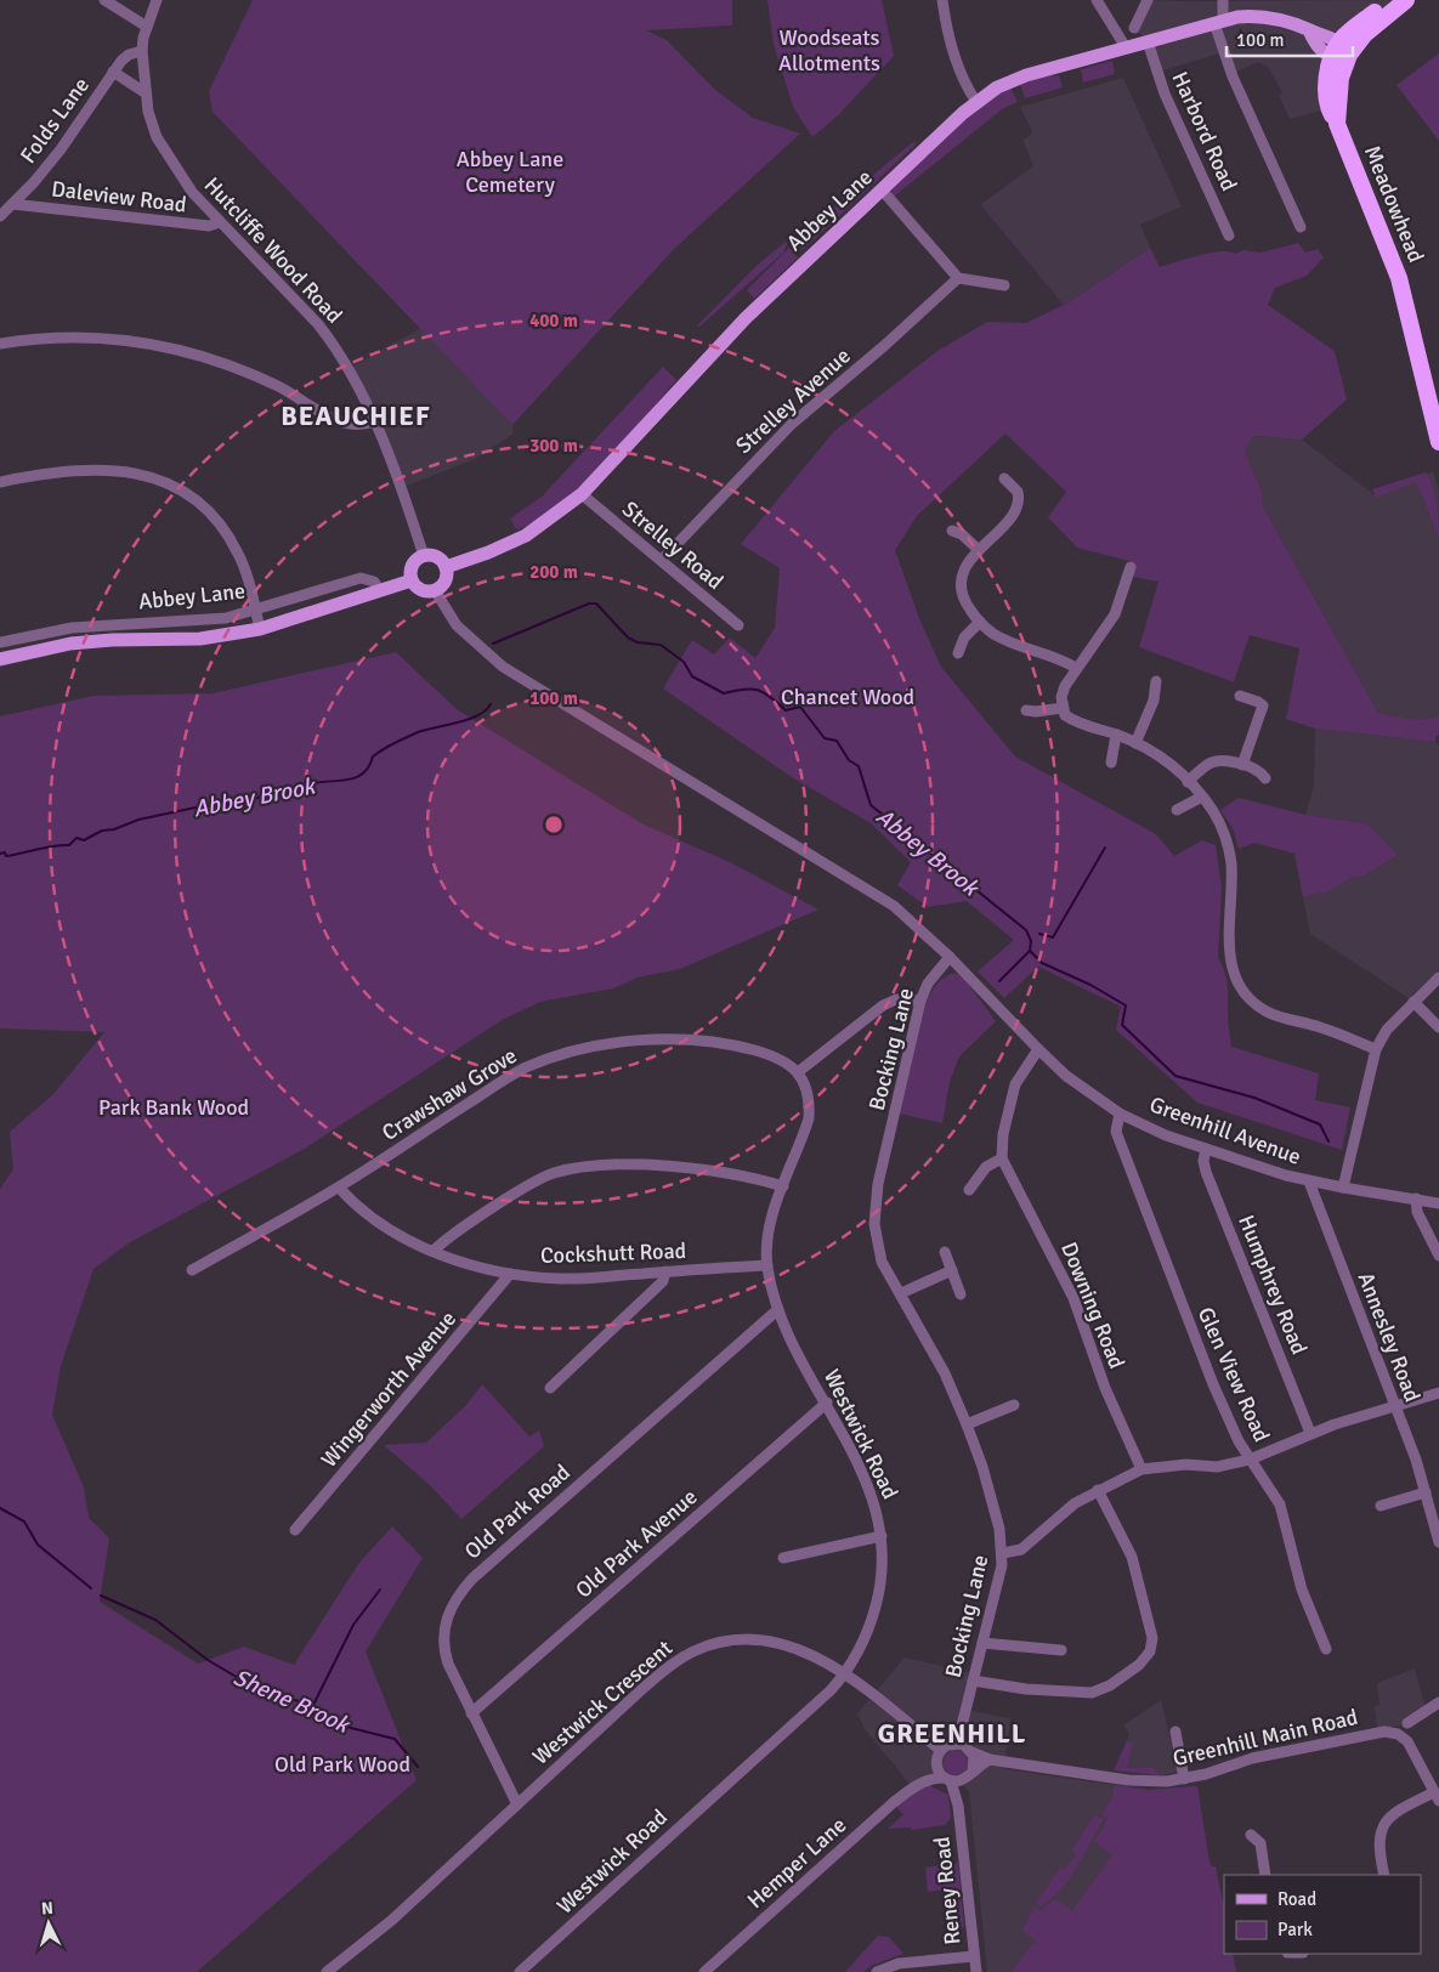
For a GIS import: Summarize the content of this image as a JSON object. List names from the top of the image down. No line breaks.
{"streets":{"highway":["Meadowhead"],"main road":["Abbey Lane"],"street":["Folds Lane","Harbord Road","Daleview Road","Hutcliffe Wood Road","Strelley Avenue","Strelley Road","Bocking Lane","Crawshaw Grove","Greenhill Avenue","Cockshutt Road","Humphrey Road","Downing Road","Annesley Road","Glen View Road","Wingerworth Avenue","Westwick Road","Old Park Road","Old Park Avenue","Westwick Crescent","Greenhill Main Road","Hemper Lane","Reney Road"]},"crossings":[["Folds Lane","Daleview Road"],["Folds Lane","Hutcliffe Wood Road"],["Harbord Road","Abbey Lane"],["Daleview Road","Hutcliffe Wood Road"],["Meadowhead","Abbey Lane"],["Abbey Lane","Hutcliffe Wood Road"],["Abbey Lane","Strelley Road"],["Strelley Avenue","Strelley Road"],["Bocking Lane","Greenhill Avenue"],["Bocking Lane","Westwick Crescent"],["Bocking Lane","Greenhill Main Road"],["Bocking Lane","Hemper Lane"],["Bocking Lane","Reney Road"],["Crawshaw Grove","Cockshutt Road"],["Crawshaw Grove","Westwick Road"],["Greenhill Avenue","Humphrey Road"],["Greenhill Avenue","Annesley Road"],["Greenhill Avenue","Glen View Road"],["Cockshutt Road","Wingerworth Avenue"],["Cockshutt Road","Westwick Road"],["Westwick Road","Old Park Road"],["Westwick Road","Old Park Avenue"],["Westwick Road","Westwick Crescent"],["Old Park Road","Old Park Avenue"],["Old Park Road","Westwick Crescent"],["Westwick Crescent","Greenhill Main Road"],["Westwick Crescent","Hemper Lane"],["Westwick Crescent","Reney Road"],["Greenhill Main Road","Hemper Lane"],["Greenhill Main Road","Reney Road"],["Hemper Lane","Reney Road"]],"districts":["BEAUCHIEF","GREENHILL"],"water":["Abbey Brook","Shene Brook"],"parks":["Woodseats Allotments","Abbey Lane Cemetery","Chancet Wood","Park Bank Wood","Old Park Wood"],"legend":["Road","Park"],"scale_bar":"100 m","north":"top","rings":["400 m","300 m","200 m","100 m"]}
